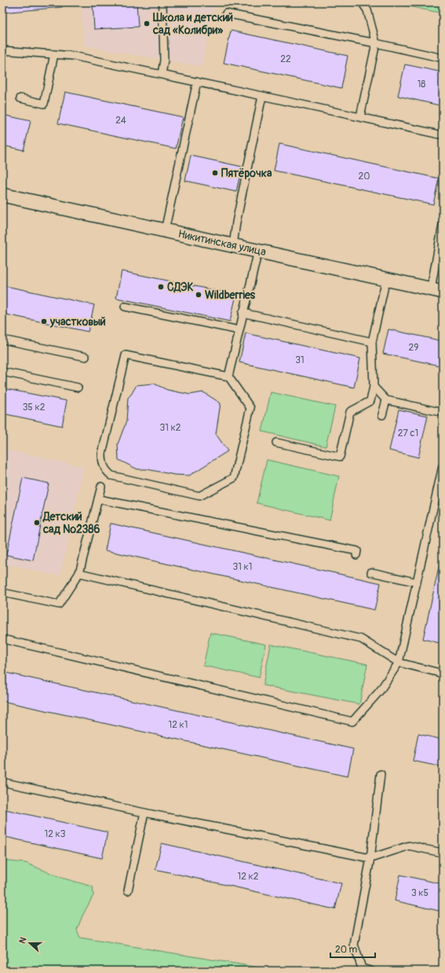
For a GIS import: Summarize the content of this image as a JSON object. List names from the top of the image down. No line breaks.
{"streets":{"street":["Никитинская улица"]},"places":["Школа и детский сад «Колибри»","Пятёрочка","СДЭК","Wildberries","участковый","Детский сад №2386"],"house_numbers":["22","18","24","20","29","31","35 к2","31 к2","27 c1","31 к1","12 к1","12 к3","12 к2","3 к5"],"scale_bar":"20 m","north":"left"}
